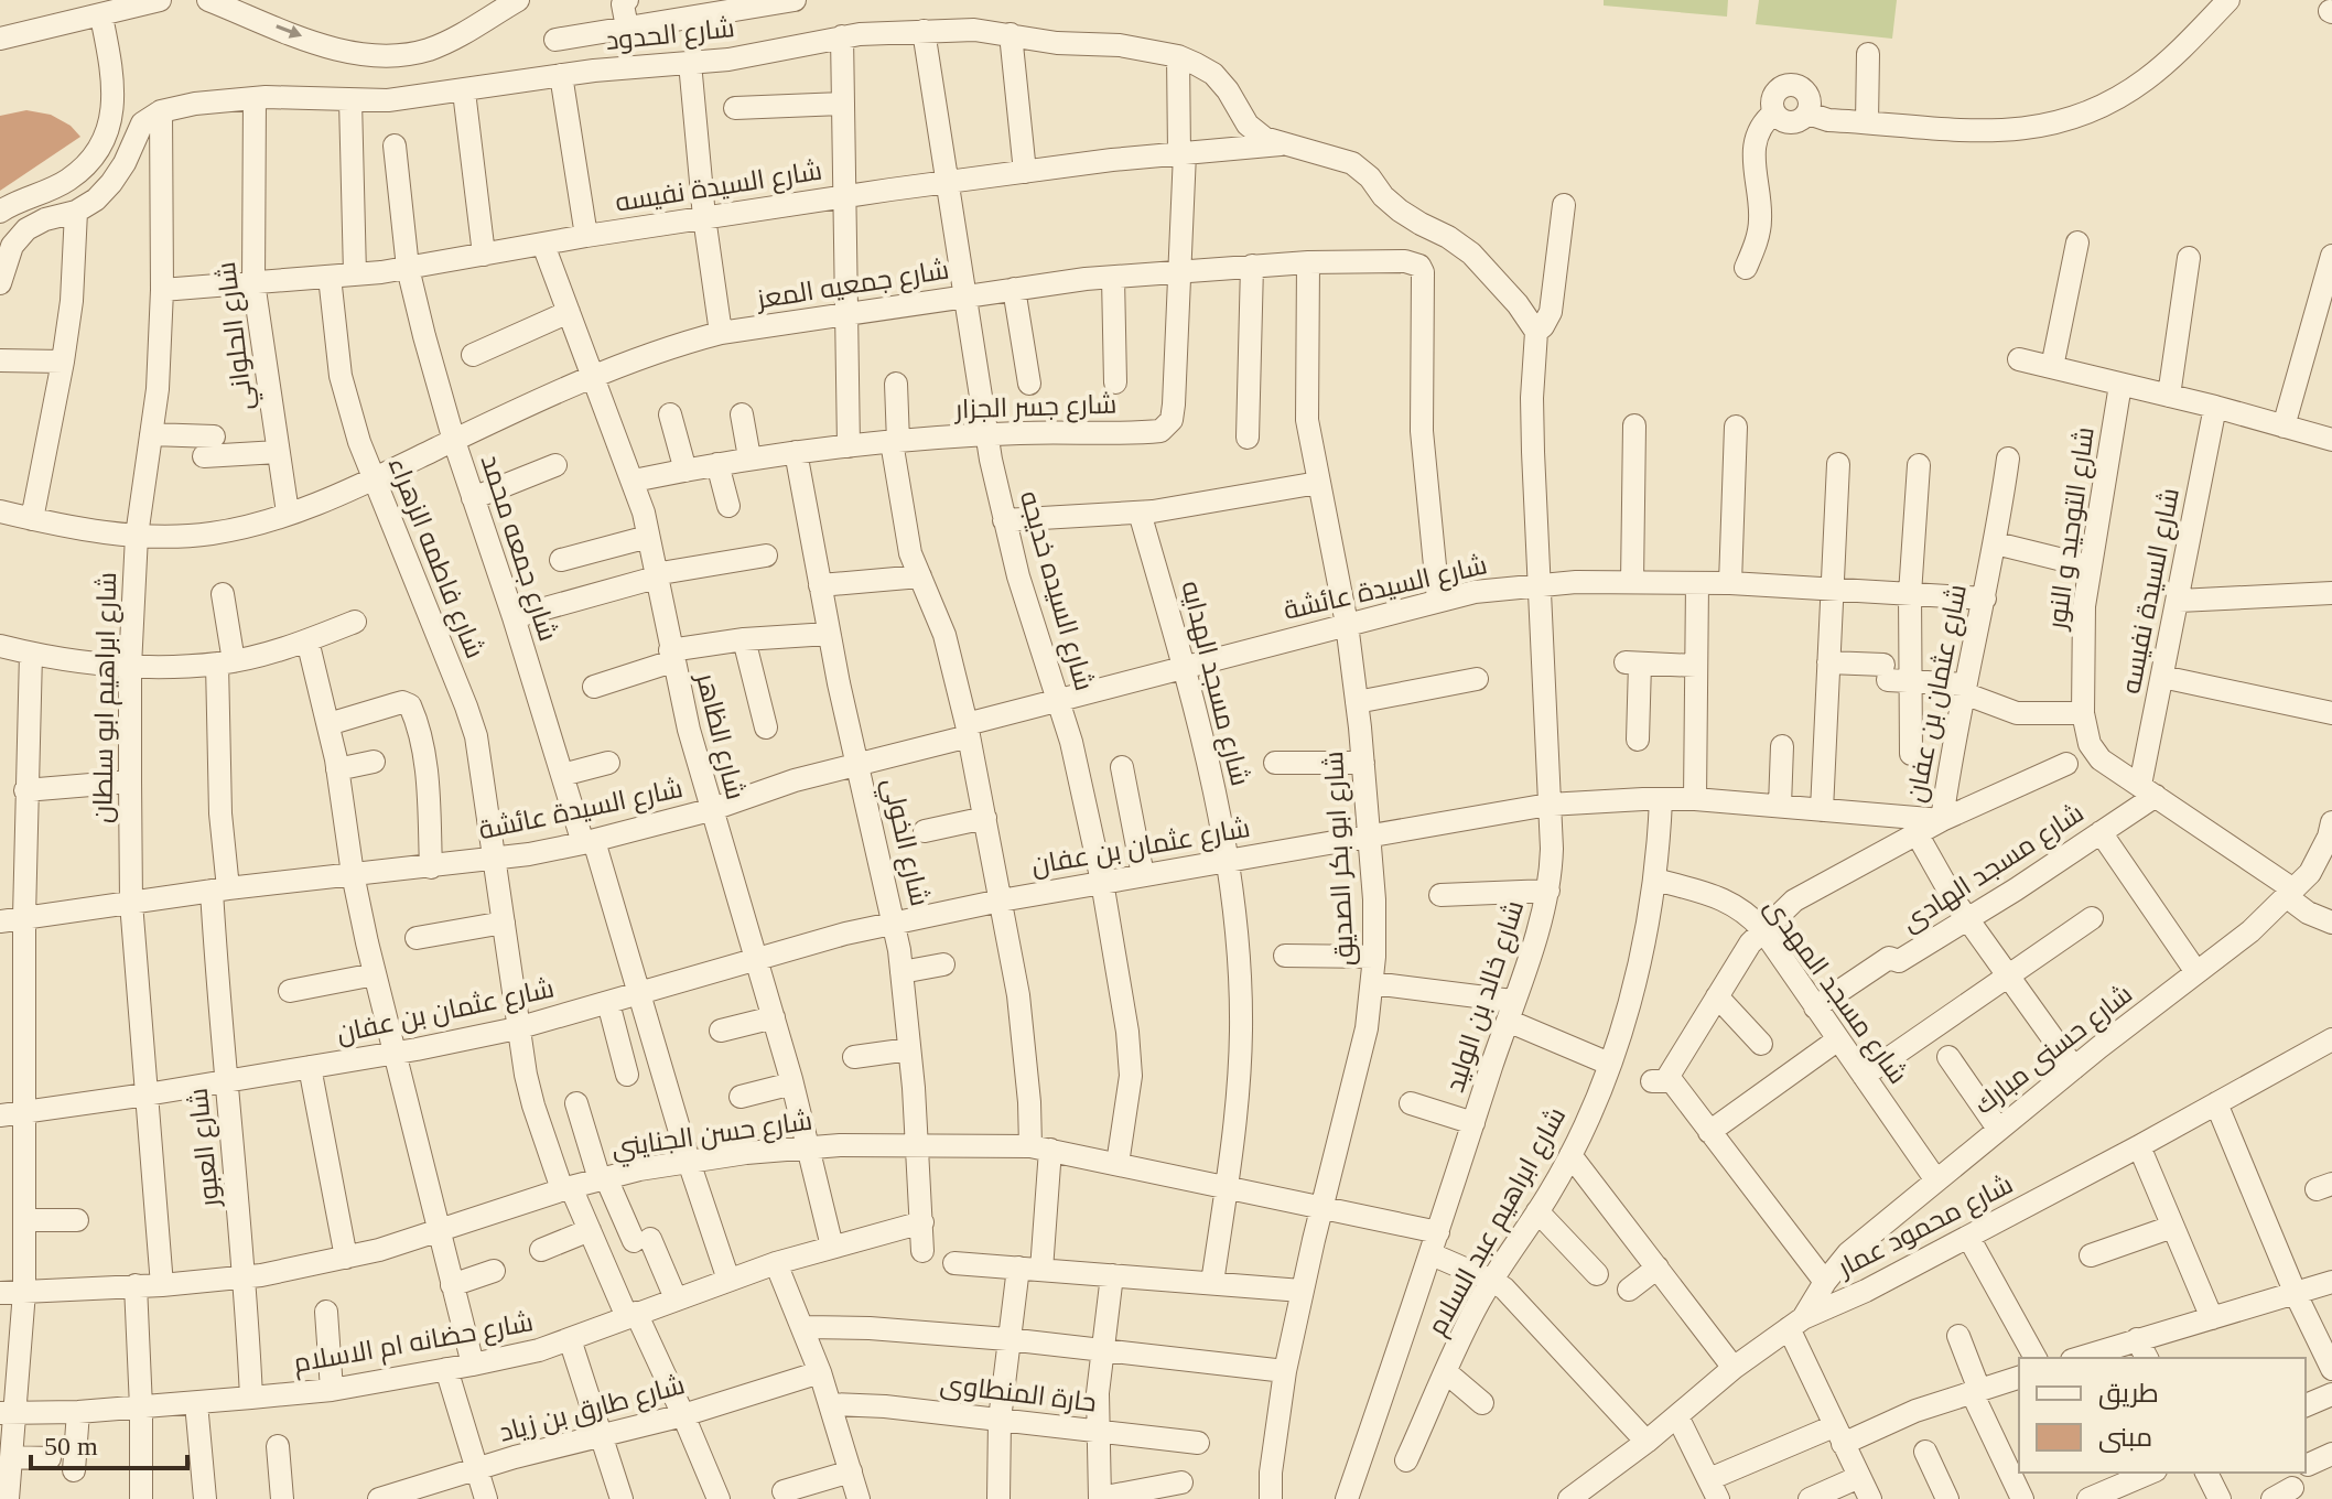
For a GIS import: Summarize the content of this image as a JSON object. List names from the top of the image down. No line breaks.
{"streets":{"street":["شارع الحدود","شارع السيدة نفيسه","شارع جمعيه المعز","شارع الحلواني","شارع جسر الجزار","شارع التوحيد و النور","شارع جمعه محمد","شارع فاطمه الزهراء","شارع السيدة عائشة","شارع السيده خديجه","شارع مسجد الهدايه","شارع عثمان بن عفان","شارع ابراهيم ابو سلطان","شارع الظاهر","شارع الخولي","شارع ابو بكر الصديق","شارع مسجد الهادى","شارع مسجد المهدى","شارع خالد بن الوليد","شارع حسنى مبارك","شارع حسن الجنايني","شارع العبور","شارع ابراهيم عبد السلام","شارع محمود عمار","شارع حضانه ام الاسلام","حارة المنطاوى","شارع طارق بن زياد"]},"crossings":[["شارع الحدود","شارع السيدة نفيسه"],["شارع الحدود","شارع الحلواني"],["شارع الحدود","شارع جسر الجزار"],["شارع الحدود","شارع السيده خديجه"],["شارع الحدود","شارع ابراهيم ابو سلطان"],["شارع الحدود","شارع خالد بن الوليد"],["شارع السيدة نفيسه","شارع الحلواني"],["شارع السيدة نفيسه","شارع جسر الجزار"],["شارع السيدة نفيسه","شارع التوحيد و النور"],["شارع السيدة نفيسه","شارع جمعه محمد"],["شارع السيدة نفيسه","شارع فاطمه الزهراء"],["شارع السيدة نفيسه","شارع السيده خديجه"],["شارع السيدة نفيسه","شارع ابراهيم ابو سلطان"],["شارع السيدة نفيسه","شارع الظاهر"],["شارع السيدة نفيسه","شارع مسجد الهادى"],["شارع جمعيه المعز","شارع الحلواني"],["شارع جمعيه المعز","شارع جسر الجزار"],["شارع جمعيه المعز","شارع جمعه محمد"],["شارع جمعيه المعز","شارع فاطمه الزهراء"],["شارع جمعيه المعز","شارع السيدة عائشة"],["شارع جمعيه المعز","شارع السيده خديجه"],["شارع جمعيه المعز","شارع ابراهيم ابو سلطان"],["شارع جمعيه المعز","شارع الظاهر"],["شارع جمعيه المعز","شارع ابو بكر الصديق"],["شارع جسر الجزار","شارع السيده خديجه"],["شارع جسر الجزار","شارع الظاهر"],["شارع جسر الجزار","شارع الخولي"],["شارع التوحيد و النور","شارع مسجد الهادى"],["شارع التوحيد و النور","شارع حسنى مبارك"],["شارع جمعه محمد","شارع السيدة عائشة"],["شارع جمعه محمد","شارع عثمان بن عفان"],["شارع جمعه محمد","شارع حسن الجنايني"],["شارع جمعه محمد","شارع حضانه ام الاسلام"],["شارع فاطمه الزهراء","شارع السيدة عائشة"],["شارع فاطمه الزهراء","شارع عثمان بن عفان"],["شارع فاطمه الزهراء","شارع حسن الجنايني"],["شارع فاطمه الزهراء","شارع حضانه ام الاسلام"],["شارع فاطمه الزهراء","شارع طارق بن زياد"],["شارع السيدة عائشة","شارع السيده خديجه"],["شارع السيدة عائشة","شارع مسجد الهدايه"],["شارع السيدة عائشة","شارع عثمان بن عفان"],["شارع السيدة عائشة","شارع ابراهيم ابو سلطان"],["شارع السيدة عائشة","شارع الظاهر"],["شارع السيدة عائشة","شارع الخولي"],["شارع السيدة عائشة","شارع ابو بكر الصديق"],["شارع السيدة عائشة","شارع خالد بن الوليد"],["شارع السيدة عائشة","شارع العبور"],["شارع السيده خديجه","شارع عثمان بن عفان"],["شارع السيده خديجه","شارع حسن الجنايني"],["شارع مسجد الهدايه","شارع عثمان بن عفان"],["شارع مسجد الهدايه","شارع حسن الجنايني"],["شارع عثمان بن عفان","شارع ابراهيم ابو سلطان"],["شارع عثمان بن عفان","شارع الظاهر"],["شارع عثمان بن عفان","شارع الخولي"],["شارع عثمان بن عفان","شارع ابو بكر الصديق"],["شارع عثمان بن عفان","شارع خالد بن الوليد"],["شارع عثمان بن عفان","شارع العبور"],["شارع عثمان بن عفان","شارع ابراهيم عبد السلام"],["شارع ابراهيم ابو سلطان","شارع حسن الجنايني"],["شارع الظاهر","شارع حسن الجنايني"],["شارع الظاهر","شارع حضانه ام الاسلام"],["شارع الخولي","شارع حسن الجنايني"],["شارع الخولي","شارع حضانه ام الاسلام"],["شارع ابو بكر الصديق","شارع حسن الجنايني"],["شارع مسجد الهادى","شارع مسجد المهدى"],["شارع مسجد المهدى","شارع حسنى مبارك"],["شارع مسجد المهدى","شارع ابراهيم عبد السلام"],["شارع خالد بن الوليد","شارع حسن الجنايني"],["شارع حسنى مبارك","شارع محمود عمار"],["شارع حسن الجنايني","شارع العبور"],["شارع العبور","شارع حضانه ام الاسلام"]],"legend":["طريق","مبنى"],"scale_bar":"50 m"}
